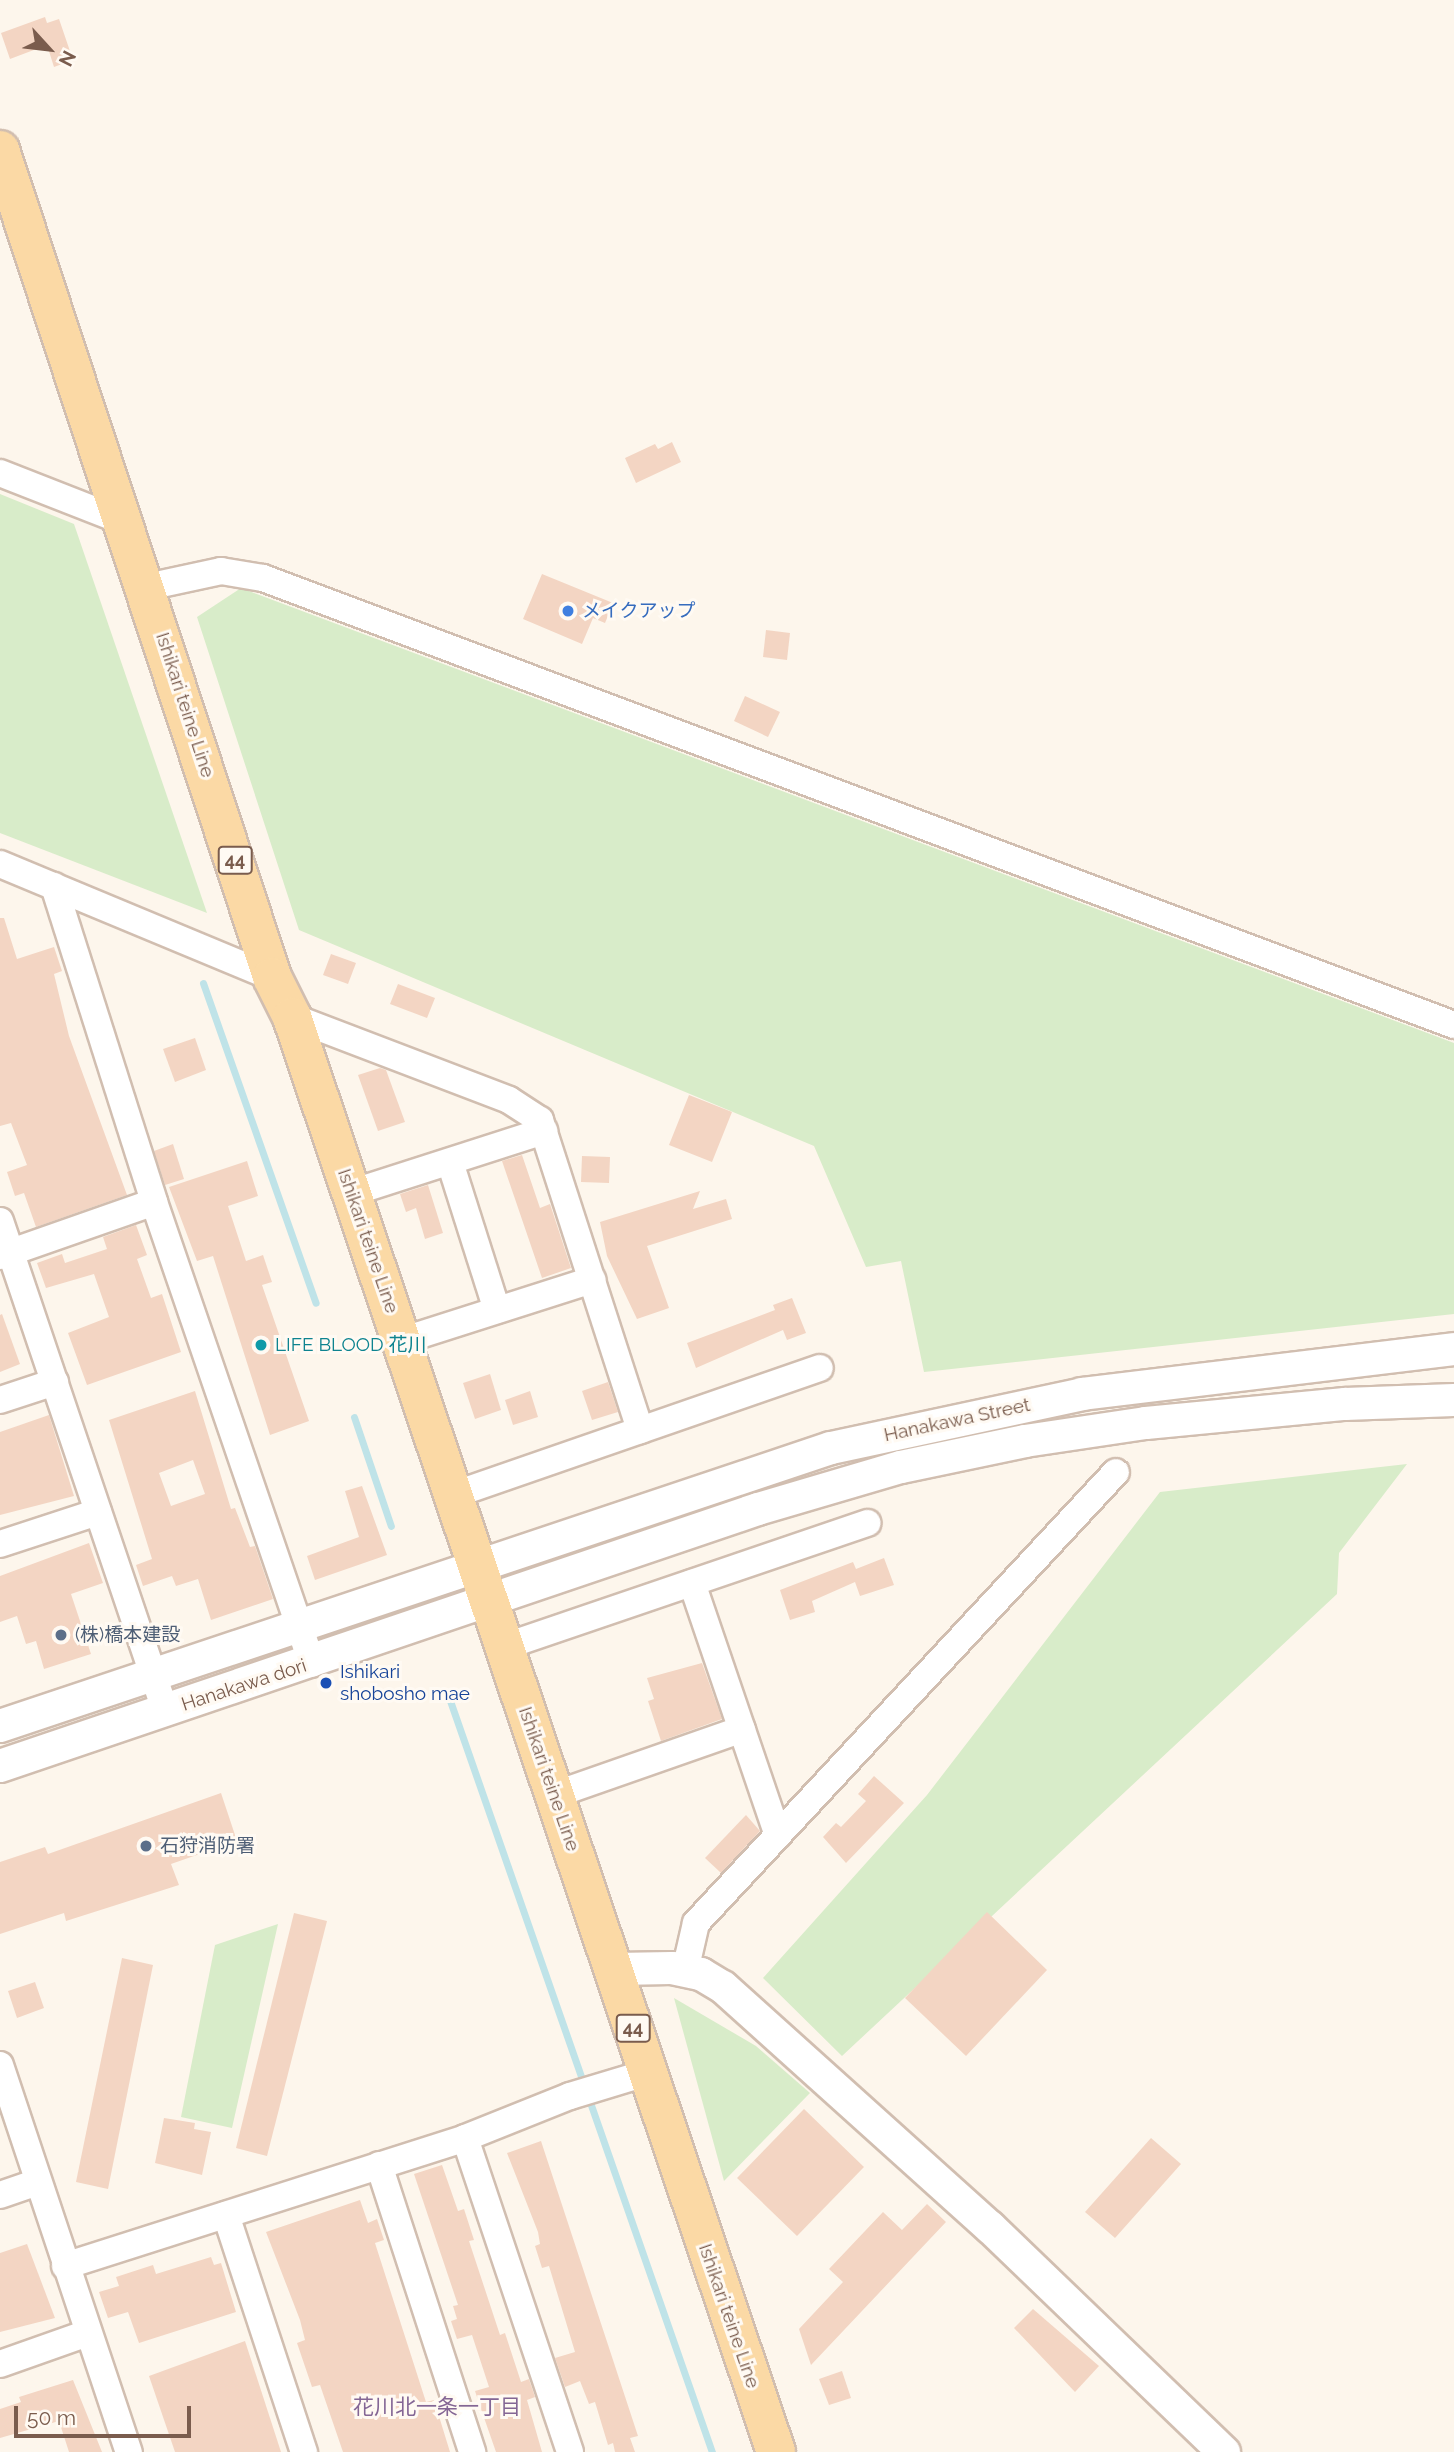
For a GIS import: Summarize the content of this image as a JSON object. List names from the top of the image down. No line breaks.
{"streets":{"main road":["Ishikari teine Line","44"],"street":["Hanakawa Street","Hanakawa dori"]},"crossings":[["Ishikari teine Line","Hanakawa Street"],["Ishikari teine Line","Hanakawa dori"],["Hanakawa Street","Hanakawa dori"]],"districts":["花川北一条一丁目"],"places":["メイクアップ","LIFE BLOOD 花川","(株)橋本建設","Ishikari shobosho mae","石狩消防署"],"scale_bar":"50 m","north":"bottom right"}
